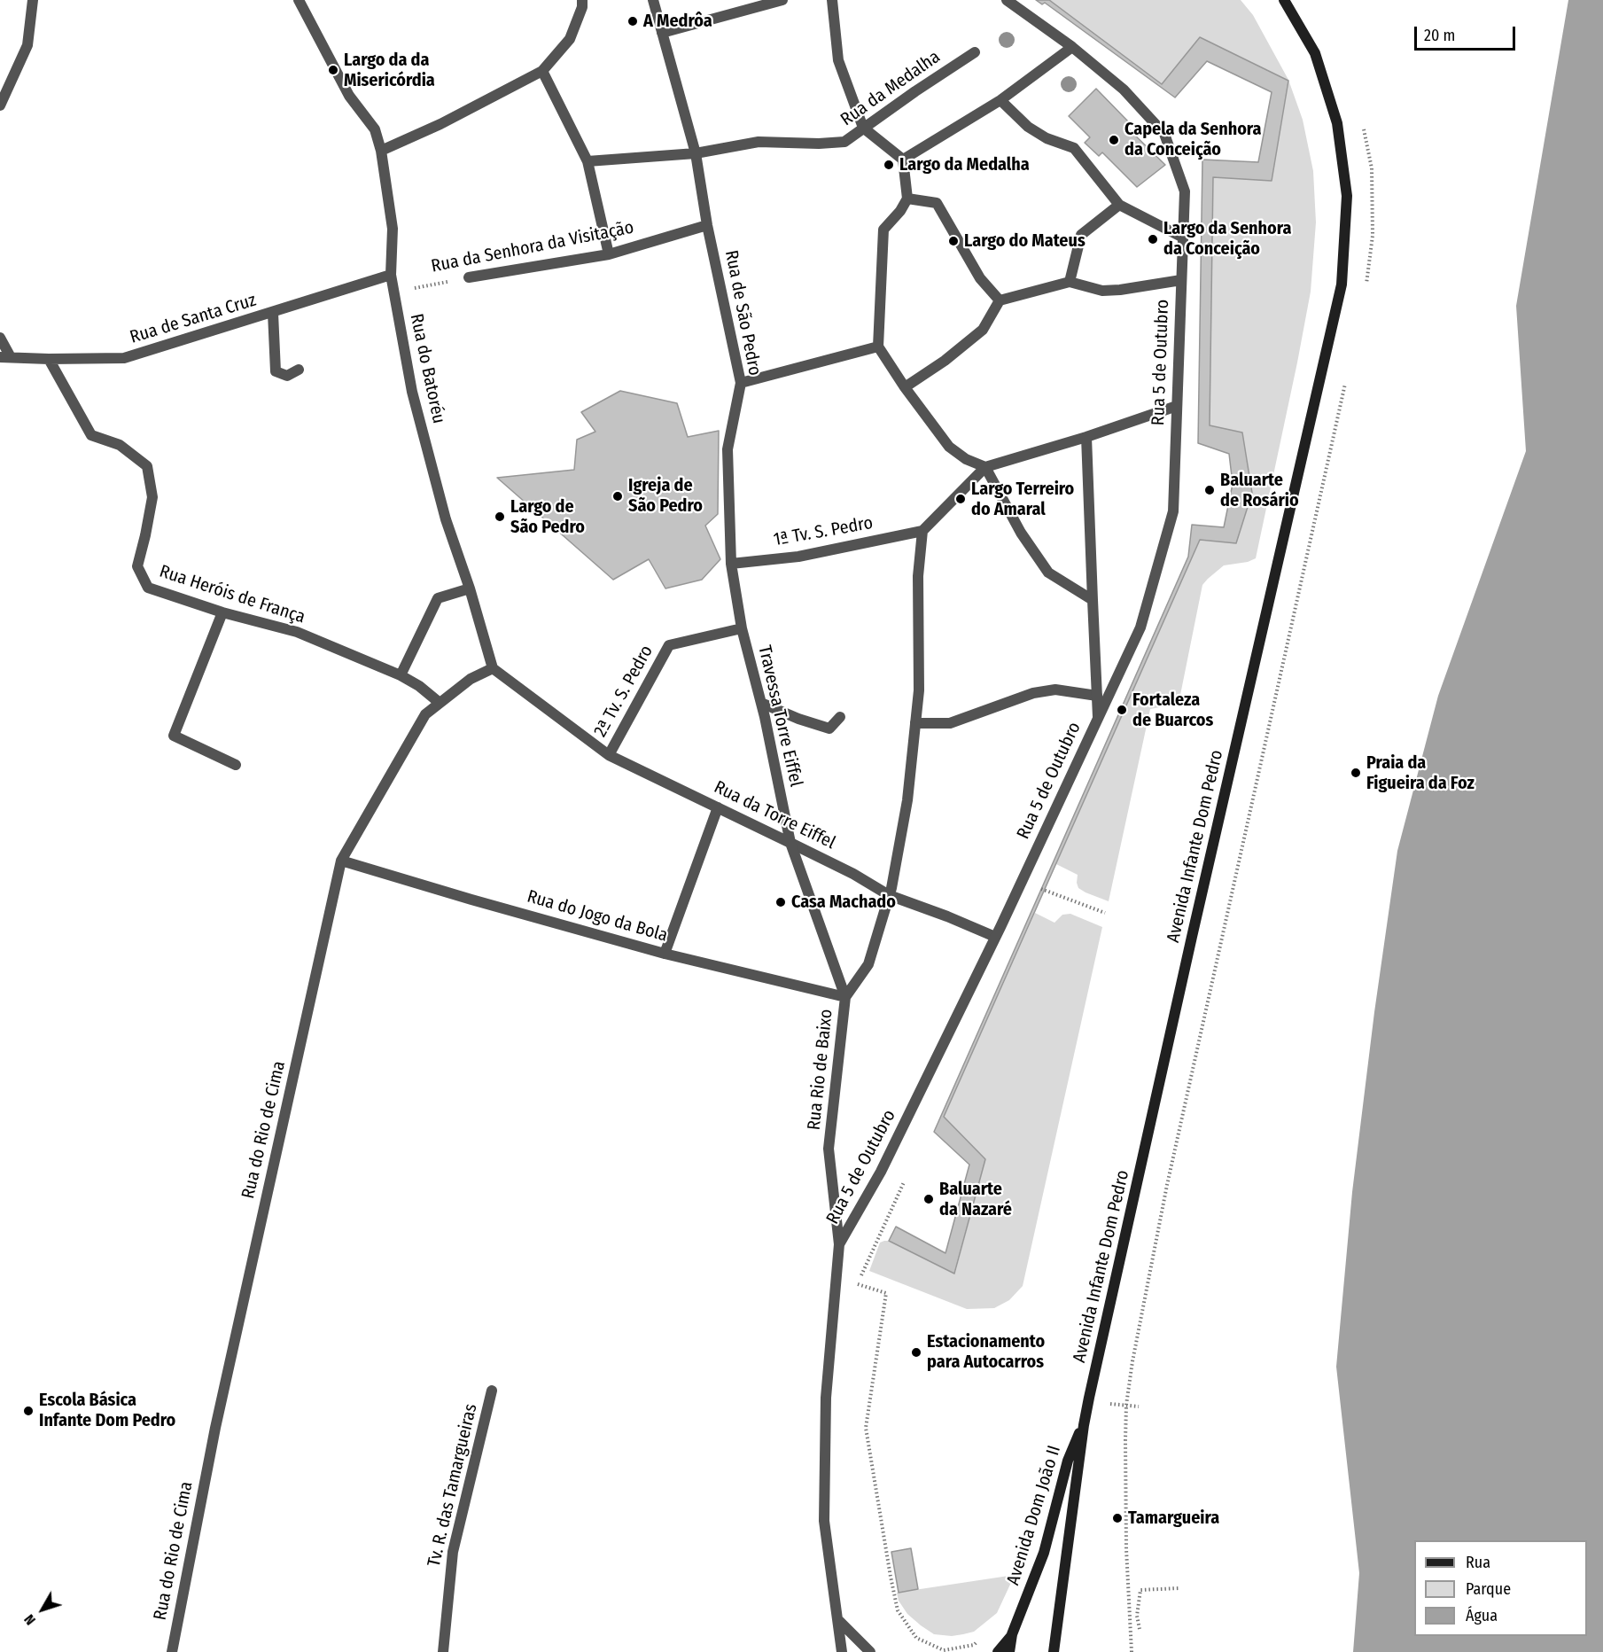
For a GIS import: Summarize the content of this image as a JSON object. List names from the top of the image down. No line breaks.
{"streets":{"street":["Rua da Medalha","Rua da Senhora da Visitação","Rua de São Pedro","Rua de Santa Cruz","Rua 5 de Outubro","Rua do Batoréu","1ª Tv. S. Pedro","Rua Heróis de França","2ª Tv. S. Pedro","Travessa Torre Eiffel","Rua da Torre Eiffel","Avenida Infante Dom Pedro","Rua do Jogo da Bola","Rua Rio de Baixo","Rua do Rio de Cima","Tv. R. das Tamargueiras","Avenida Dom João II"]},"crossings":[["Rua da Medalha","Rua de São Pedro"],["Rua da Senhora da Visitação","Rua de São Pedro"],["Rua da Senhora da Visitação","Rua do Batoréu"],["Rua de São Pedro","1ª Tv. S. Pedro"],["Rua de São Pedro","2ª Tv. S. Pedro"],["Rua de São Pedro","Travessa Torre Eiffel"],["Rua de Santa Cruz","Rua do Batoréu"],["Rua de Santa Cruz","Rua Heróis de França"],["Rua 5 de Outubro","Rua da Torre Eiffel"],["Rua 5 de Outubro","Rua Rio de Baixo"],["Rua do Batoréu","Rua da Torre Eiffel"],["Rua do Batoréu","Rua do Rio de Cima"],["Rua Heróis de França","Rua do Rio de Cima"],["2ª Tv. S. Pedro","Travessa Torre Eiffel"],["2ª Tv. S. Pedro","Rua da Torre Eiffel"],["Travessa Torre Eiffel","Rua da Torre Eiffel"],["Travessa Torre Eiffel","Rua Rio de Baixo"],["Rua da Torre Eiffel","Rua Rio de Baixo"],["Rua da Torre Eiffel","Rua do Rio de Cima"],["Avenida Infante Dom Pedro","Avenida Dom João II"],["Rua do Jogo da Bola","Rua Rio de Baixo"],["Rua do Jogo da Bola","Rua do Rio de Cima"]],"places":["A Medrôa","Largo da da Misericórdia","Capela da Senhora da Conceição","Largo da Medalha","Largo da Senhora da Conceição","Largo do Mateus","Baluarte de Rosário","Igreja de São Pedro","Largo Terreiro do Amaral","Largo de São Pedro","Fortaleza de Buarcos","Praia da Figueira da Foz","Casa Machado","Baluarte da Nazaré","Estacionamento para Autocarros","Escola Básica Infante Dom Pedro","Tamargueira"],"legend":["Rua","Parque","Água"],"scale_bar":"20 m","north":"bottom left"}
